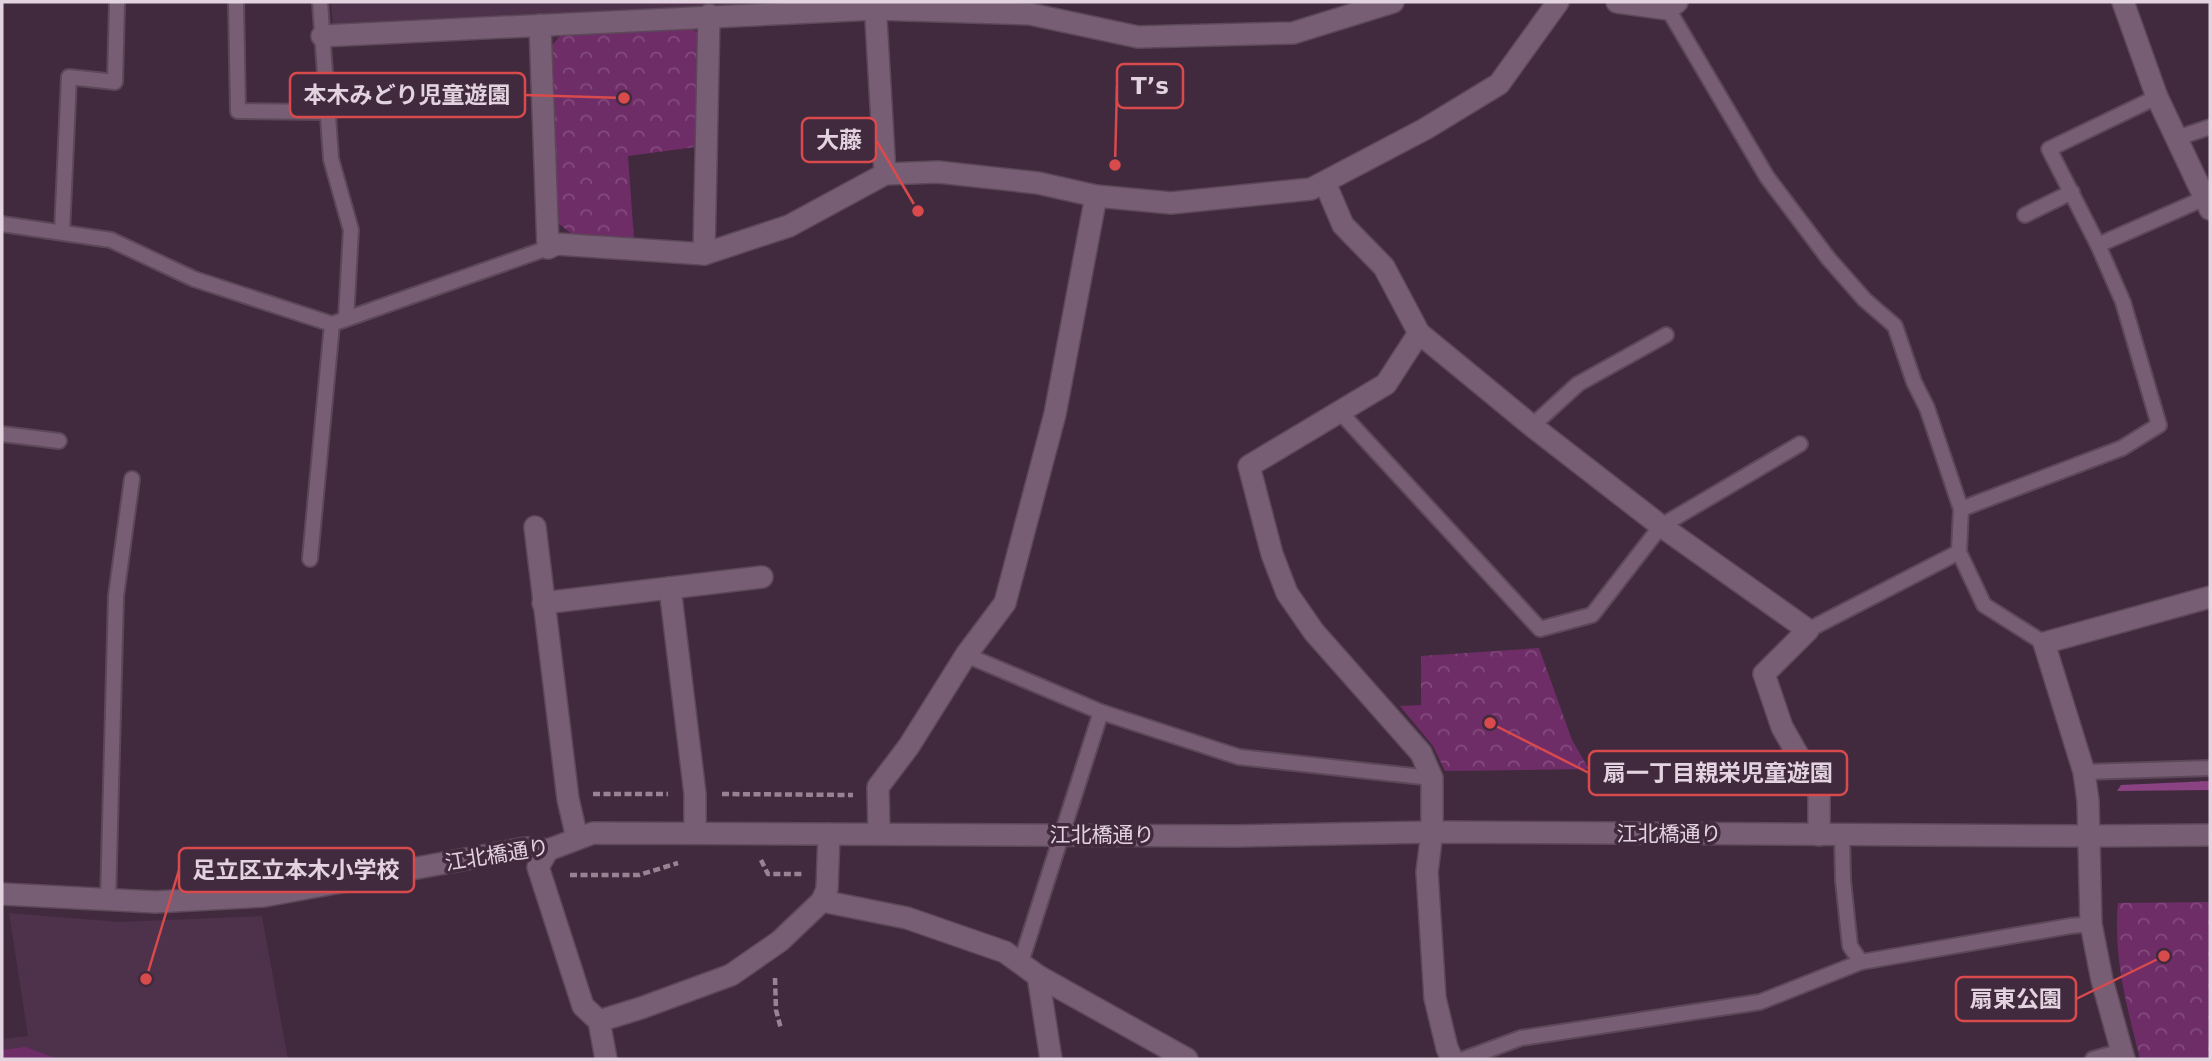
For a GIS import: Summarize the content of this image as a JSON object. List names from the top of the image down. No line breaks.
{"streets":{"street":["江北橋通り"]},"places":["本木みどり児童遊園","T’s","大藤","扇一丁目親栄児童遊園","扇東公園","足立区立本木小学校"]}
